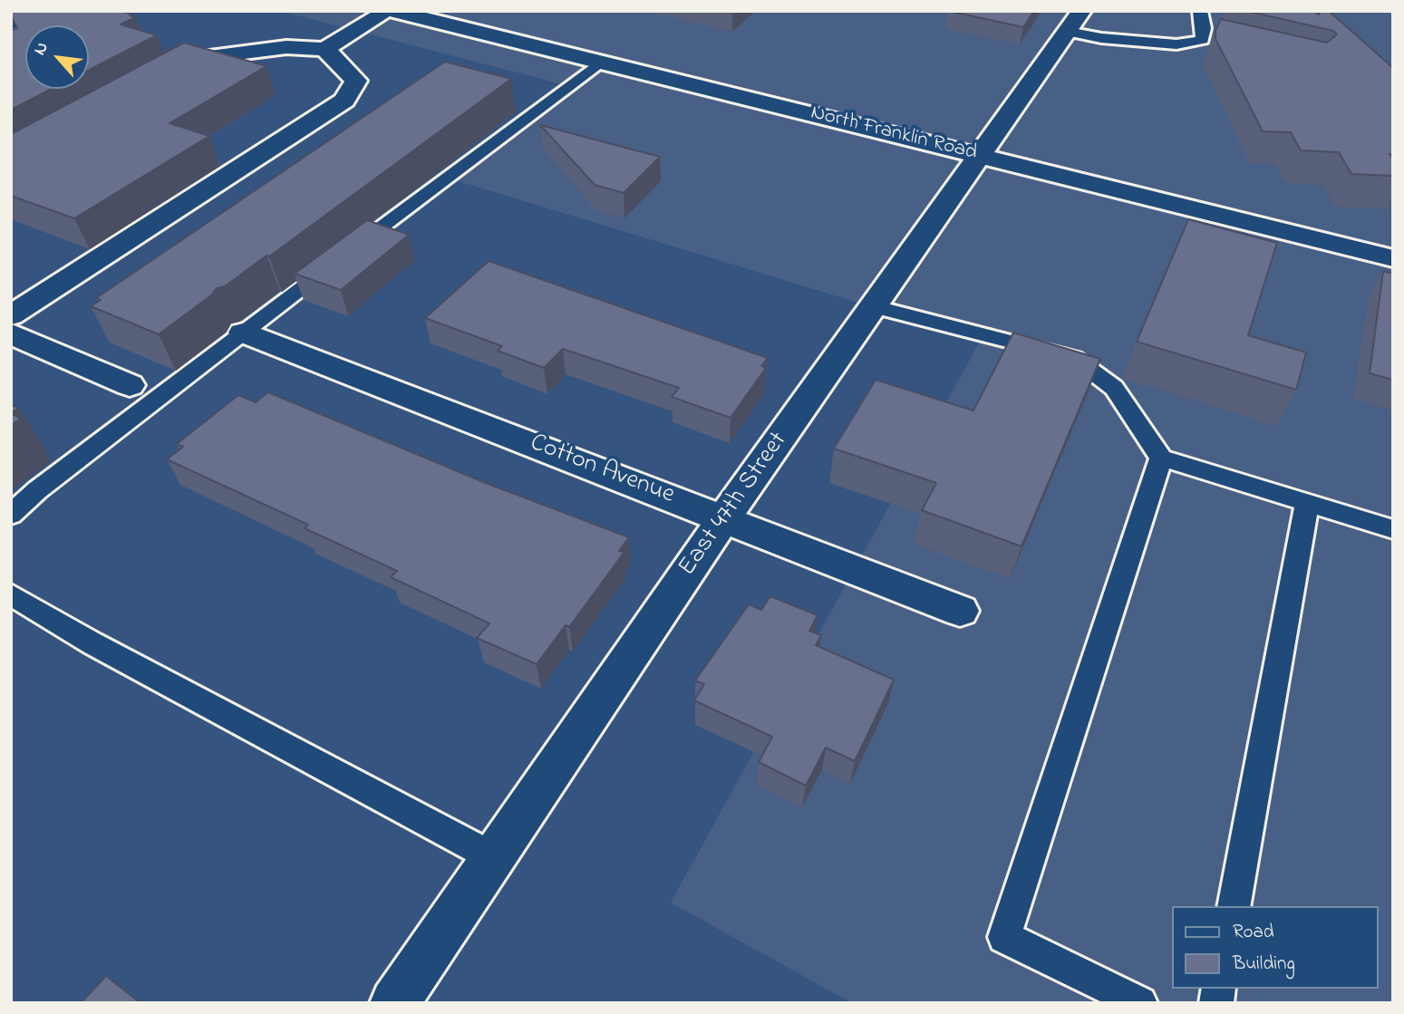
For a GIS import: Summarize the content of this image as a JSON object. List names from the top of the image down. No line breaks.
{"streets":{"street":["North Franklin Road","Cotton Avenue","East 47th Street"]},"crossings":[["North Franklin Road","East 47th Street"],["Cotton Avenue","East 47th Street"]],"legend":["Road","Building"],"north":"top left"}
